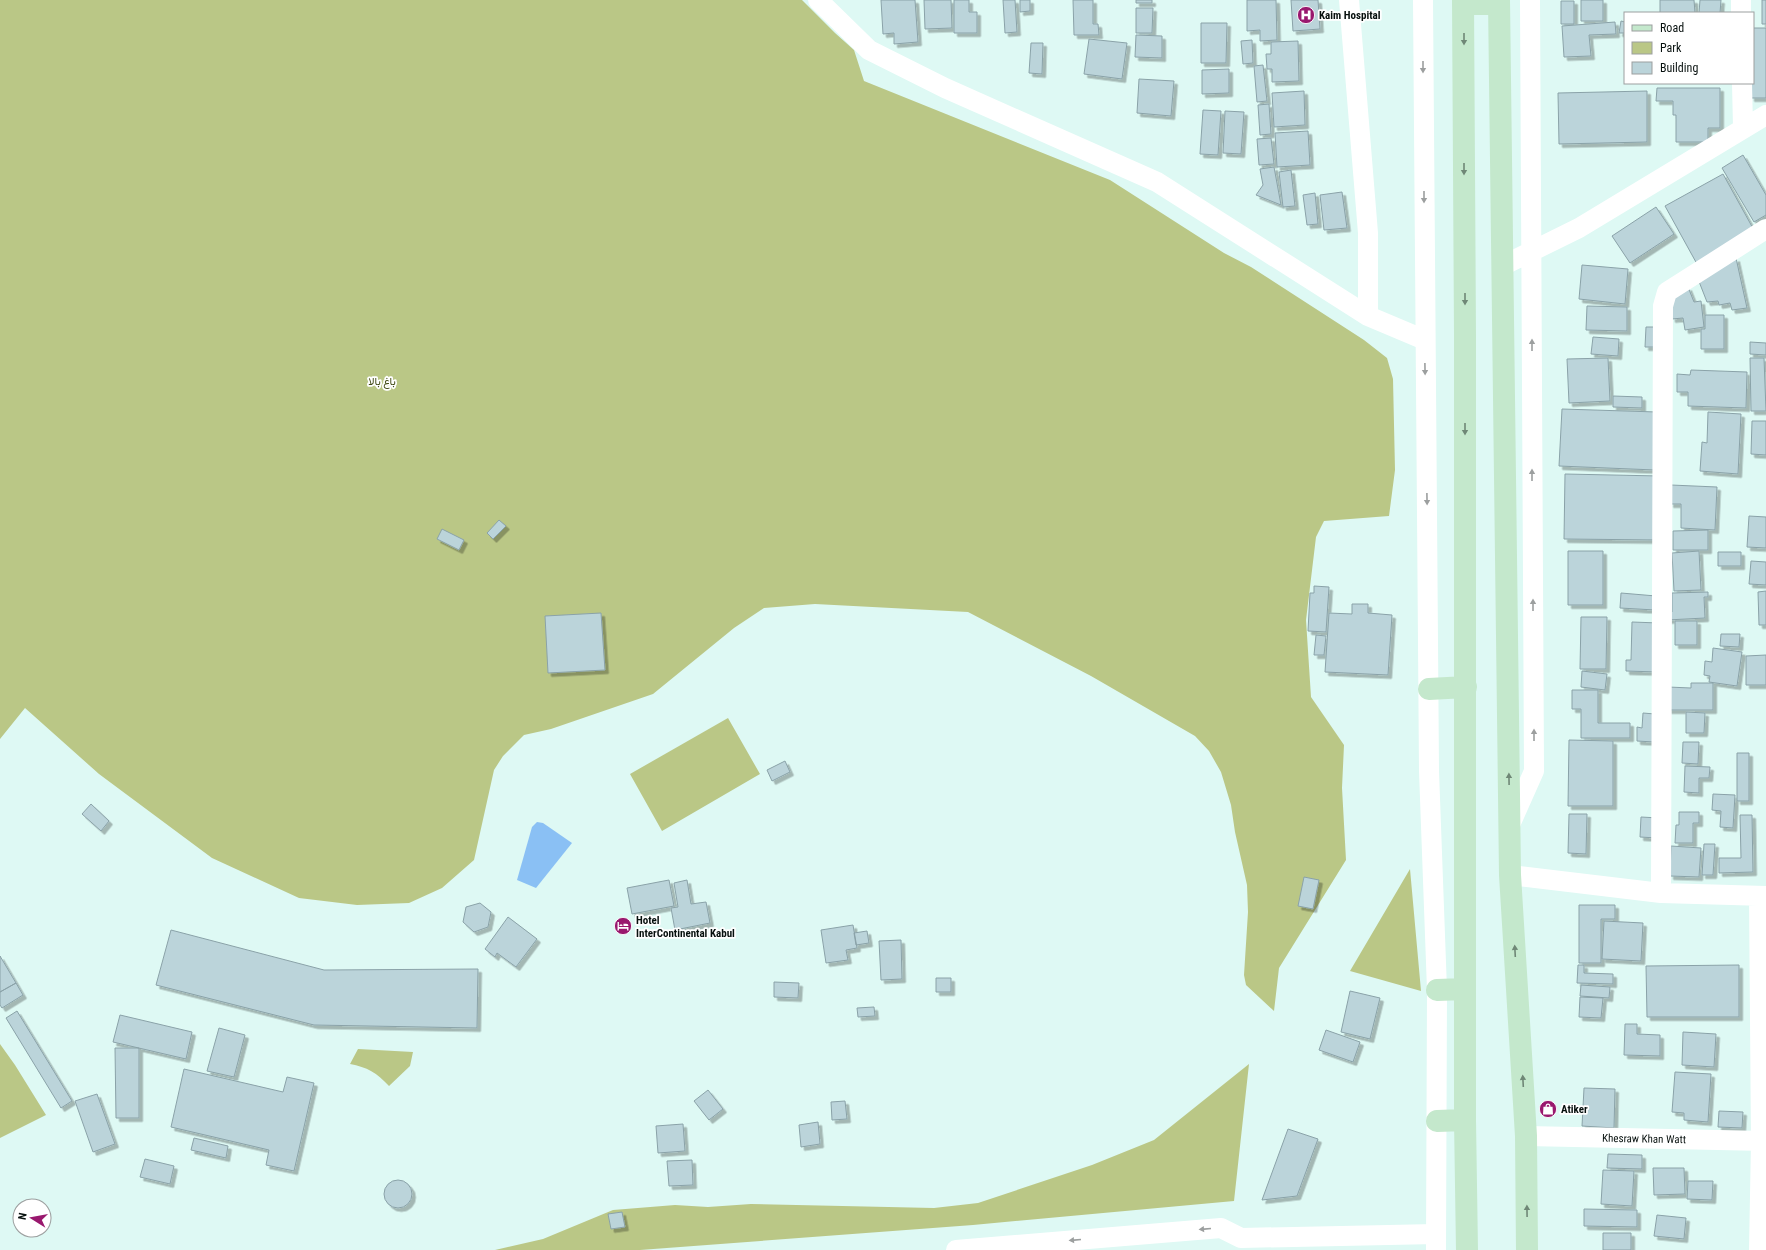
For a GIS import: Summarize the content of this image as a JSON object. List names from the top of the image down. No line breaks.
{"streets":{"street":["Khesraw Khan Watt"]},"parks":["باغ بالا"],"places":{"hospital":["Kaim Hospital"],"hotel":["Hotel InterContinental Kabul"],"shop":["Atiker"]},"legend":["Road","Park","Building"],"north":"left"}
